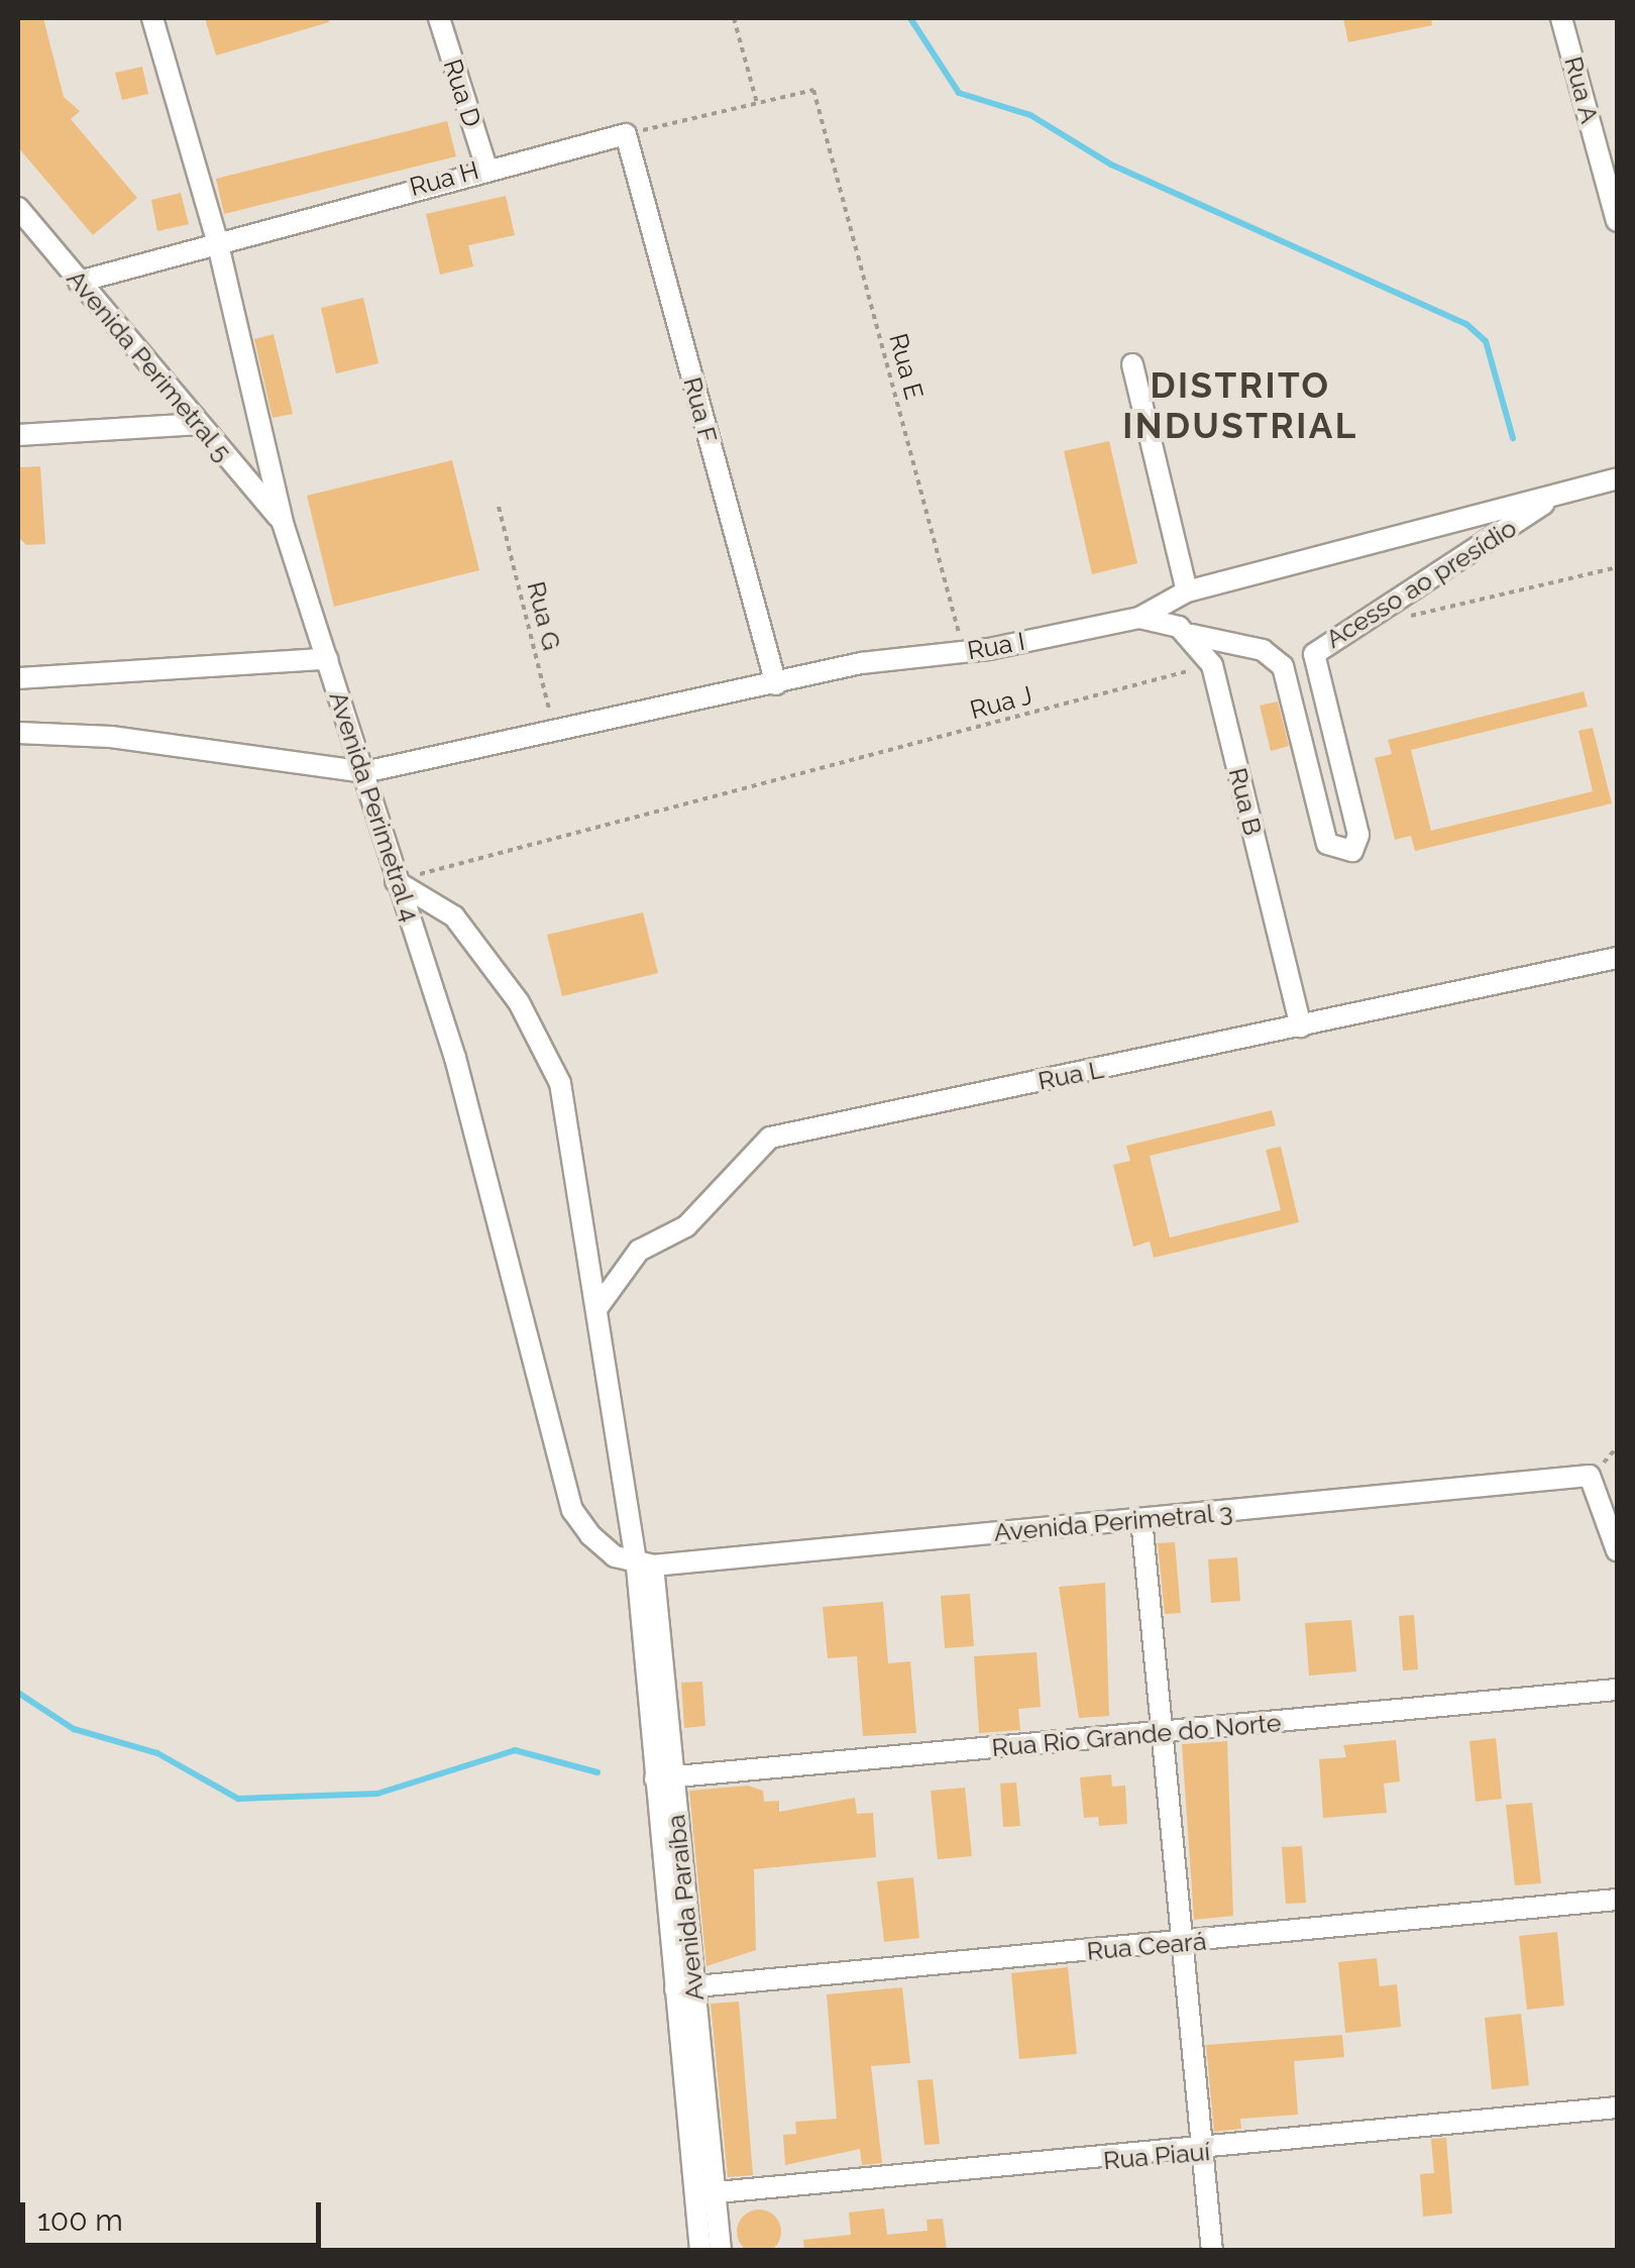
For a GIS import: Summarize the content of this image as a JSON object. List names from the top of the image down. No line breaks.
{"streets":{"street":["Rua A","Rua D","Rua H","Avenida Perimetral 5","Rua F","Acesso ao presídio","Rua I","Rua B","Avenida Perimetral 4","Rua L","Avenida Perimetral 3","Rua Rio Grande do Norte","Avenida Paraíba","Rua Ceará","Rua Piauí"],"path":["Rua E","Rua G","Rua J"]},"crossings":[["Rua D","Rua H"],["Rua H","Avenida Perimetral 5"],["Rua H","Rua F"],["Rua H","Avenida Perimetral 4"],["Avenida Perimetral 5","Avenida Perimetral 4"],["Rua E","Rua I"],["Rua F","Rua I"],["Acesso ao presídio","Rua I"],["Acesso ao presídio","Rua B"],["Rua G","Rua I"],["Rua I","Avenida Perimetral 4"],["Rua J","Rua B"],["Rua J","Avenida Perimetral 4"],["Rua J","Avenida Paraíba"],["Rua B","Rua L"],["Avenida Perimetral 4","Avenida Perimetral 3"],["Avenida Perimetral 4","Avenida Paraíba"],["Rua L","Avenida Paraíba"],["Avenida Perimetral 3","Avenida Paraíba"],["Rua Rio Grande do Norte","Avenida Paraíba"],["Avenida Paraíba","Rua Ceará"],["Avenida Paraíba","Rua Piauí"]],"districts":["DISTRITO INDUSTRIAL"],"scale_bar":"100 m"}
